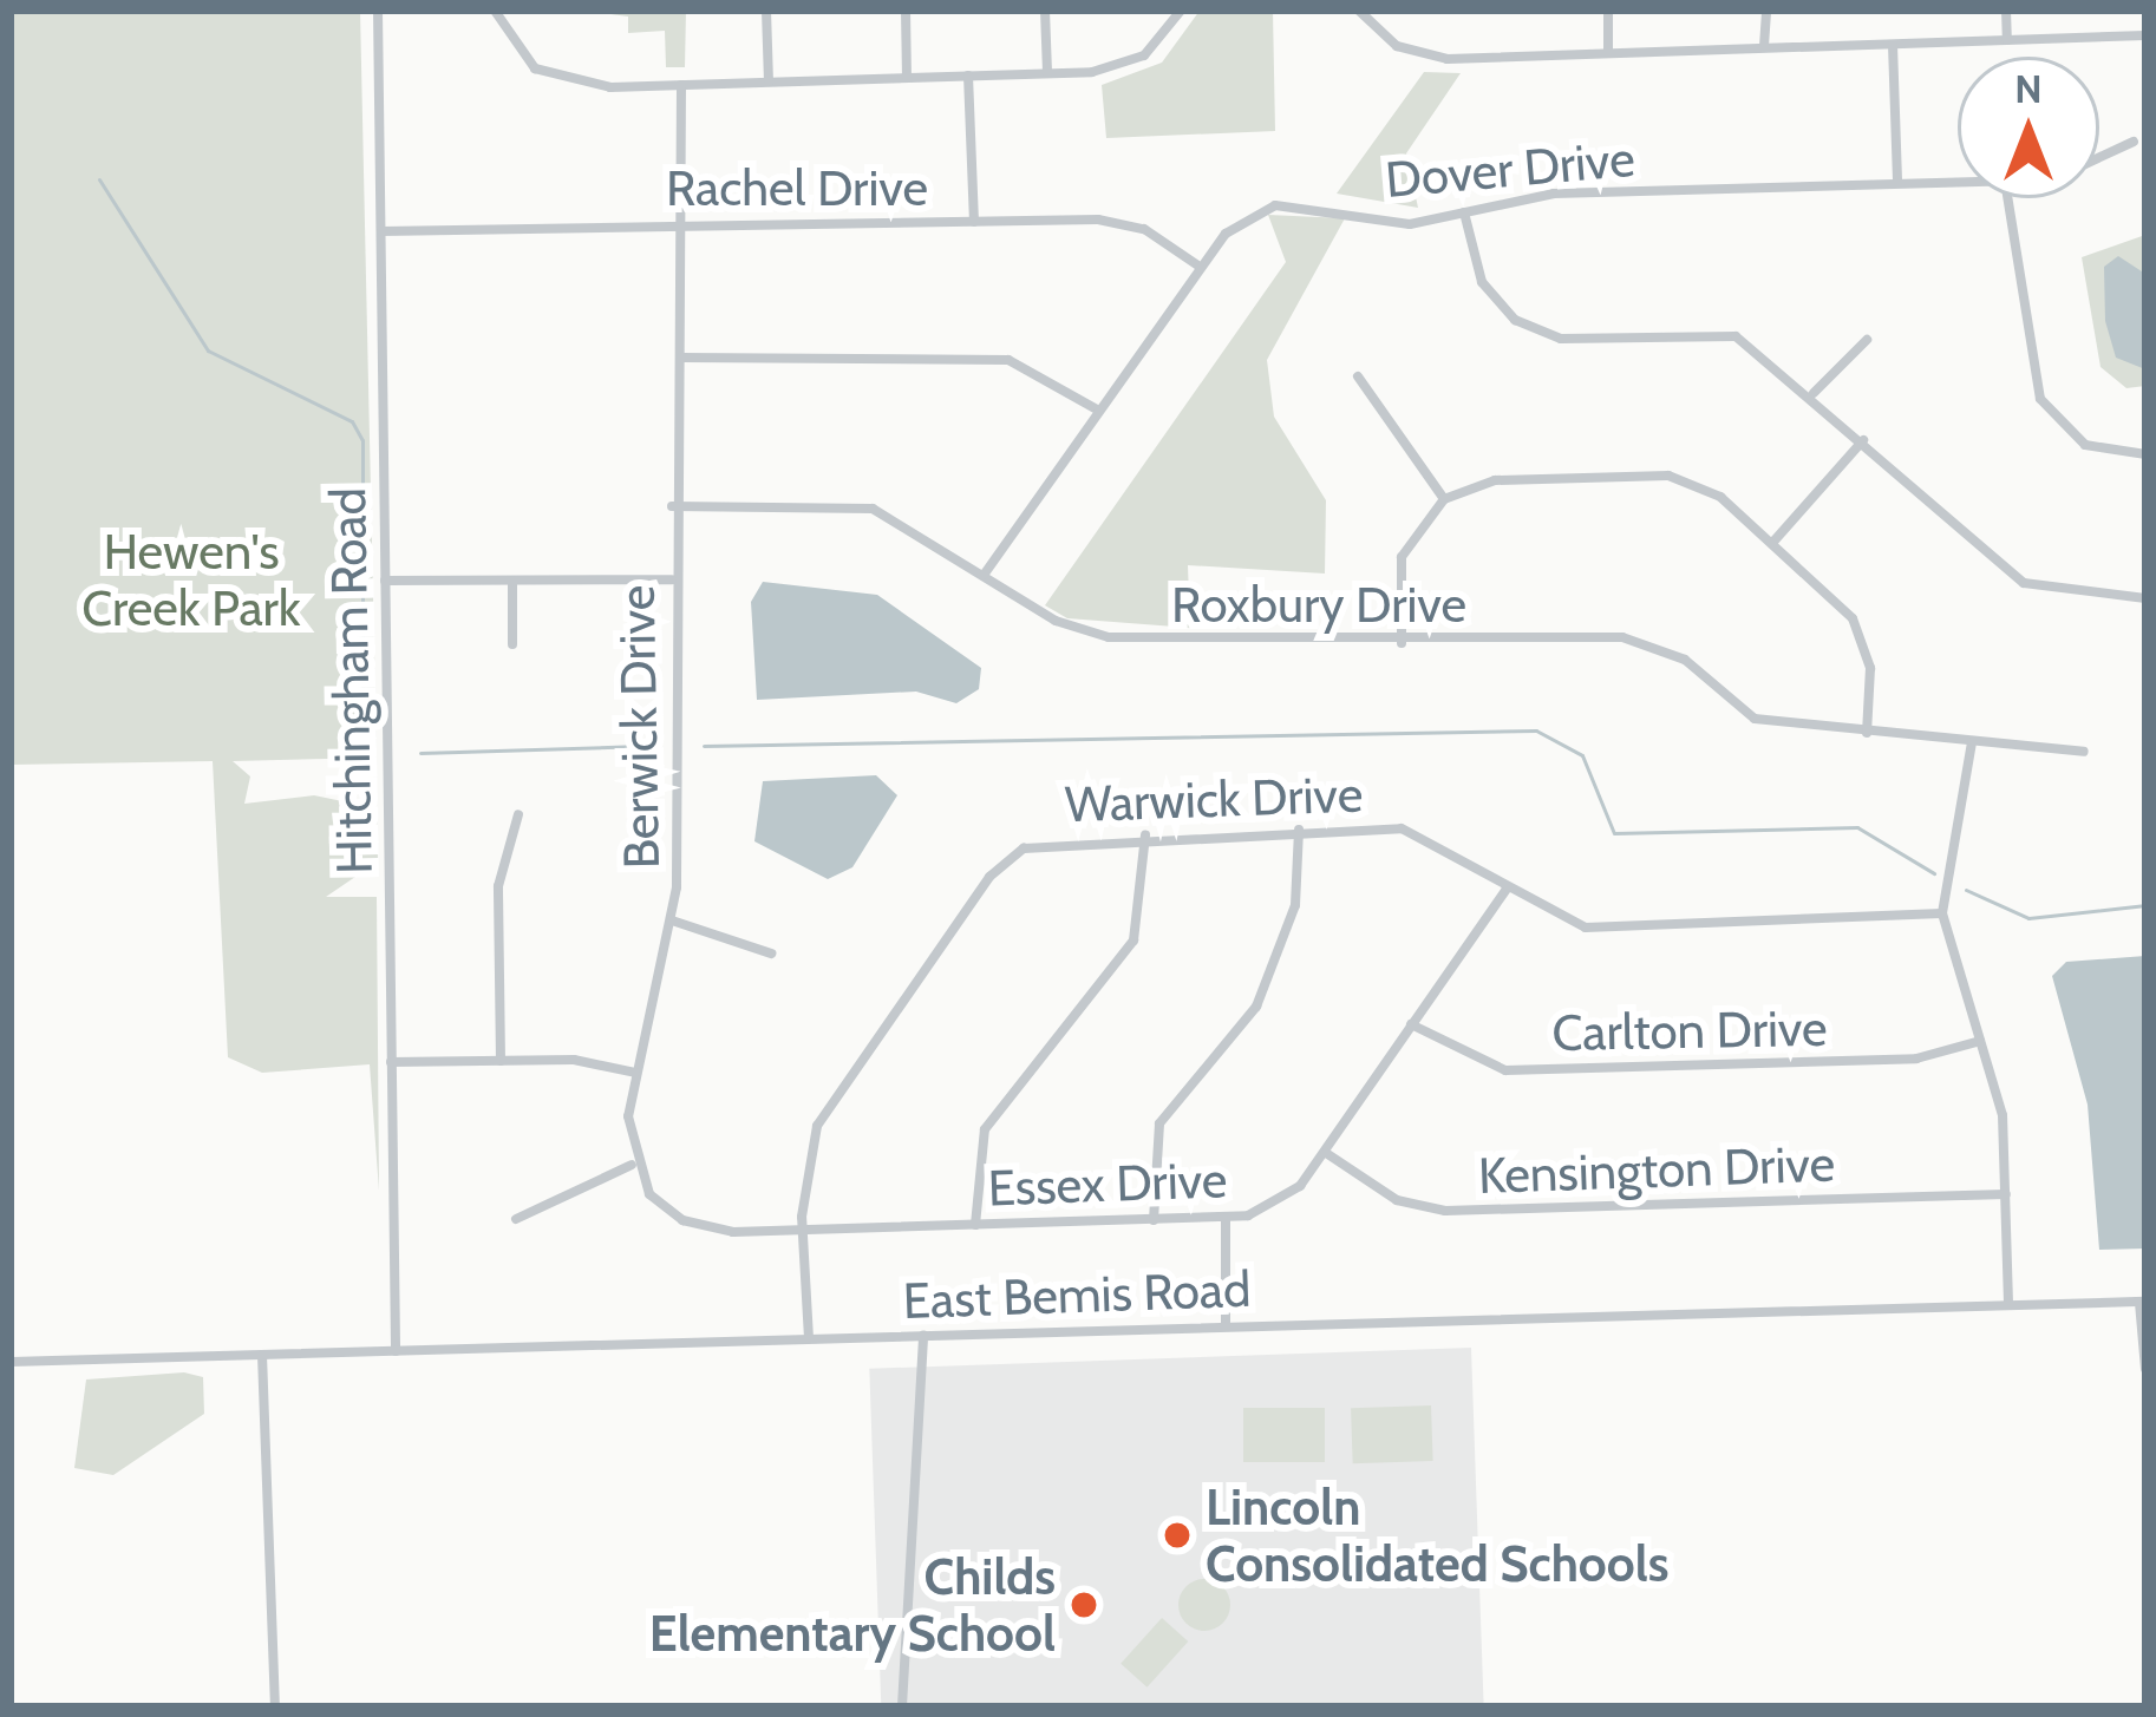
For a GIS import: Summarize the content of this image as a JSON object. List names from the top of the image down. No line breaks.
{"streets":{"street":["Dover Drive","Rachel Drive","Roxbury Drive","Hitchingham Road","Berwick Drive","Warwick Drive","Carlton Drive","Kensington Drive","Essex Drive","East Bemis Road"]},"crossings":[["Dover Drive","Rachel Drive"],["Dover Drive","Roxbury Drive"],["Rachel Drive","Hitchingham Road"],["Rachel Drive","Berwick Drive"],["Roxbury Drive","Berwick Drive"],["Hitchingham Road","East Bemis Road"],["Warwick Drive","Essex Drive"],["Warwick Drive","East Bemis Road"],["Carlton Drive","Essex Drive"],["Kensington Drive","Essex Drive"]],"parks":["Hewen's Creek Park"],"places":["Lincoln Consolidated Schools","Childs Elementary School"],"north":"top"}
